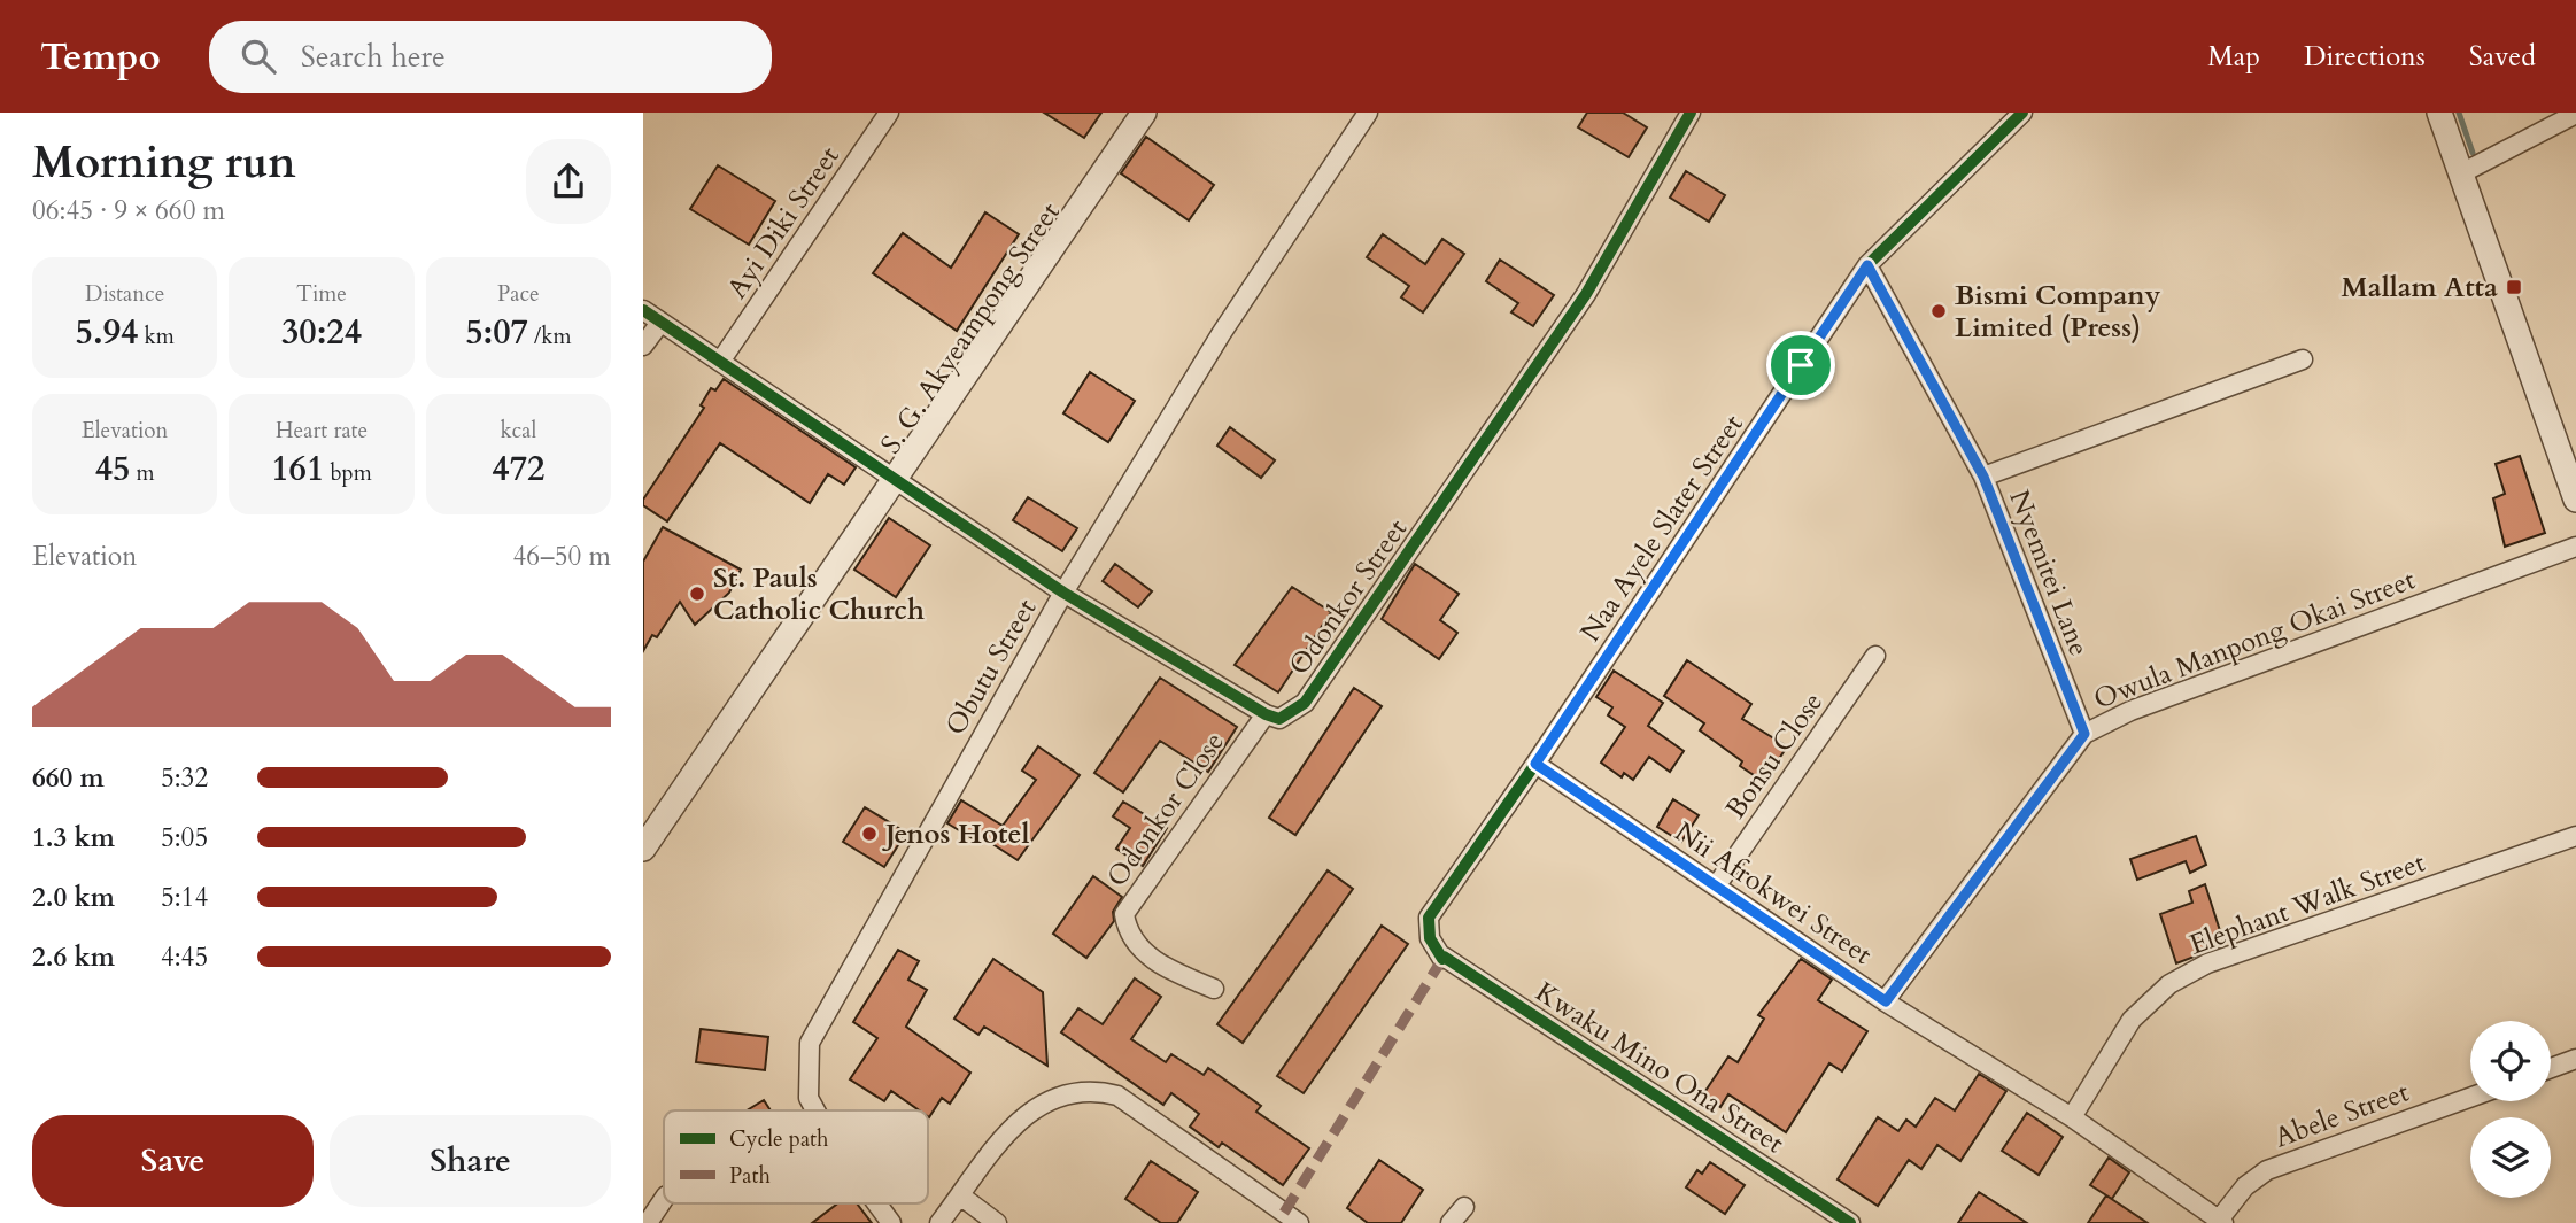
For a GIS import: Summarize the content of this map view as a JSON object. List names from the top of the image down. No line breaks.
{"streets":{"street":["Ayi Diki Street","S. G. Akyeampong Street","Naa Ayele Slater Street","Nyemitei Lane","Odonkor Street","Owula Manpong Okai Street","Obutu Street","Bonsu Close","Odonkor Close","Nii Afrokwei Street","Elephant Walk Street","Kwaku Mino Ona Street","Abele Street"]},"crossings":[["Naa Ayele Slater Street","Nyemitei Lane"],["Naa Ayele Slater Street","Nii Afrokwei Street"],["Naa Ayele Slater Street","Kwaku Mino Ona Street"],["Nyemitei Lane","Owula Manpong Okai Street"],["Odonkor Street","Odonkor Close"],["Owula Manpong Okai Street","Nii Afrokwei Street"],["Bonsu Close","Nii Afrokwei Street"],["Nii Afrokwei Street","Elephant Walk Street"],["Nii Afrokwei Street","Abele Street"]],"places":{"transit":["Mallam Atta"],"other":["Bismi Company Limited (Press)","St. Pauls Catholic Church","Jenos Hotel"]},"legend":["Cycle path","Path"],"page":{"header":"Tempo","search":"Search here","nav":["Map","Directions","Saved"],"heading":["Morning run","06:45 · 9 × 660 m"],"stats":[["Distance","5.94 km"],["Time","30:24"],["Pace","5:07 /km"],["Elevation","45 m"],["Heart rate","161 bpm"],["kcal","472"]],"chart":["Elevation","46–50 m"],"list":[{"name":"660 m","note":"5:32"},{"name":"1.3 km","note":"5:05"},{"name":"2.0 km","note":"5:14"},{"name":"2.6 km","note":"4:45"}],"buttons":["Save","Share"]}}
